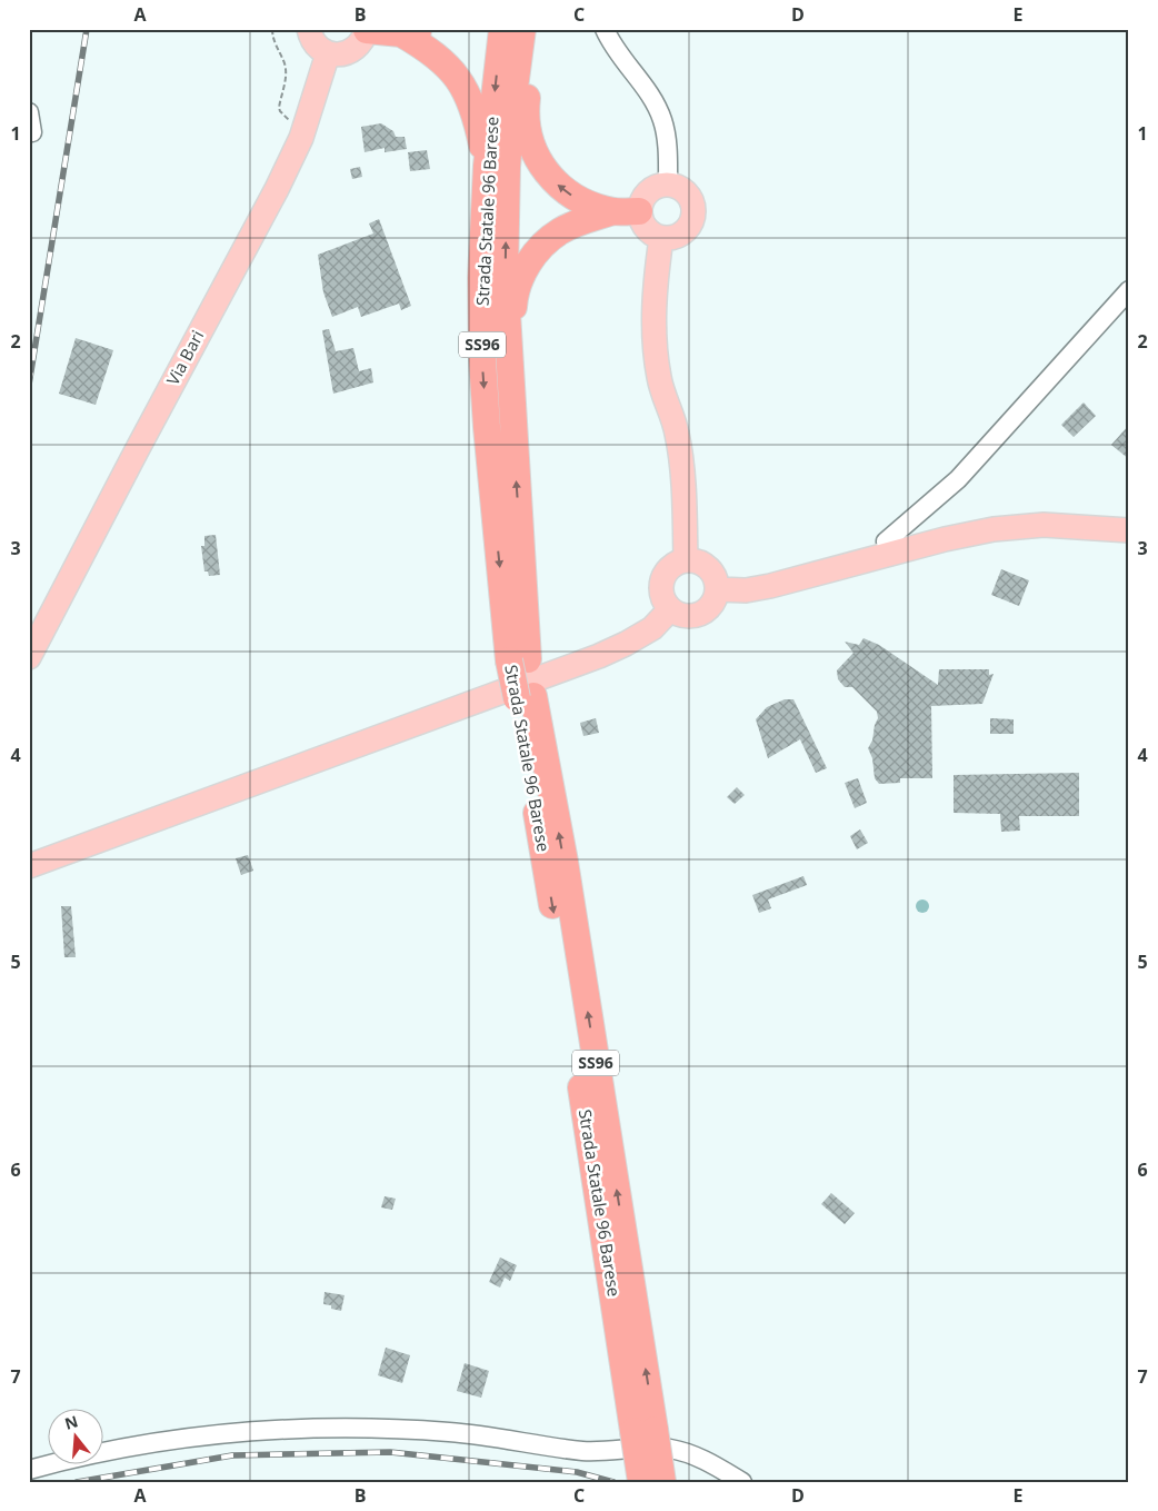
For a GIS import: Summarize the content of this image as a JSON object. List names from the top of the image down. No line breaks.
{"streets":{"highway":["Strada Statale 96 Barese","SS96"],"main road":["Via Bari"]},"north":"top","grid":{"columns":["A","B","C","D","E"],"rows":["1","2","3","4","5","6","7"]}}
